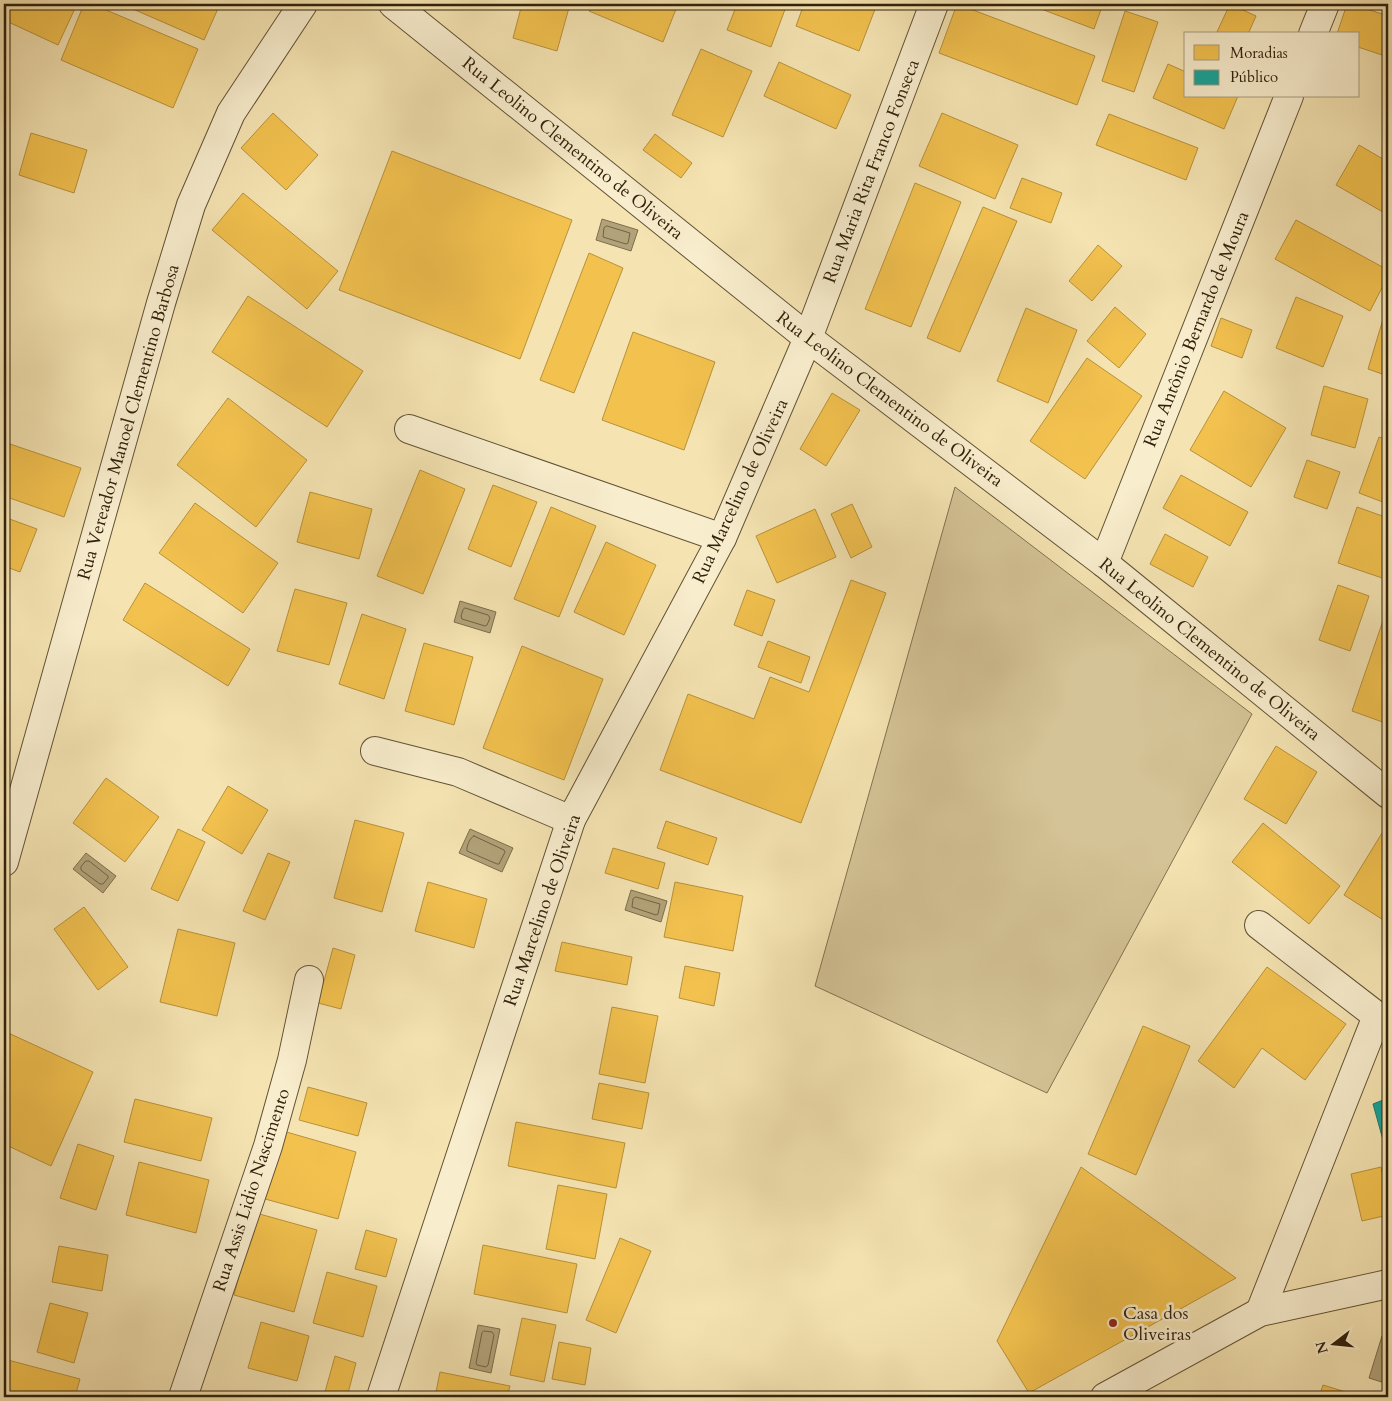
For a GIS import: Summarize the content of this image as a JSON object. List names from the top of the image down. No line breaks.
{"streets":{"street":["Rua Leolino Clementino de Oliveira","Rua Maria Rita Franco Fonseca","Rua Antônio Bernardo de Moura","Rua Vereador Manoel Clementino Barbosa","Rua Marcelino de Oliveira","Rua Assis Lidio Nascimento"]},"crossings":[["Rua Leolino Clementino de Oliveira","Rua Maria Rita Franco Fonseca"],["Rua Leolino Clementino de Oliveira","Rua Antônio Bernardo de Moura"],["Rua Leolino Clementino de Oliveira","Rua Marcelino de Oliveira"],["Rua Maria Rita Franco Fonseca","Rua Marcelino de Oliveira"]],"places":["Casa dos Oliveiras"],"legend":["Moradias","Público"],"north":"left"}
